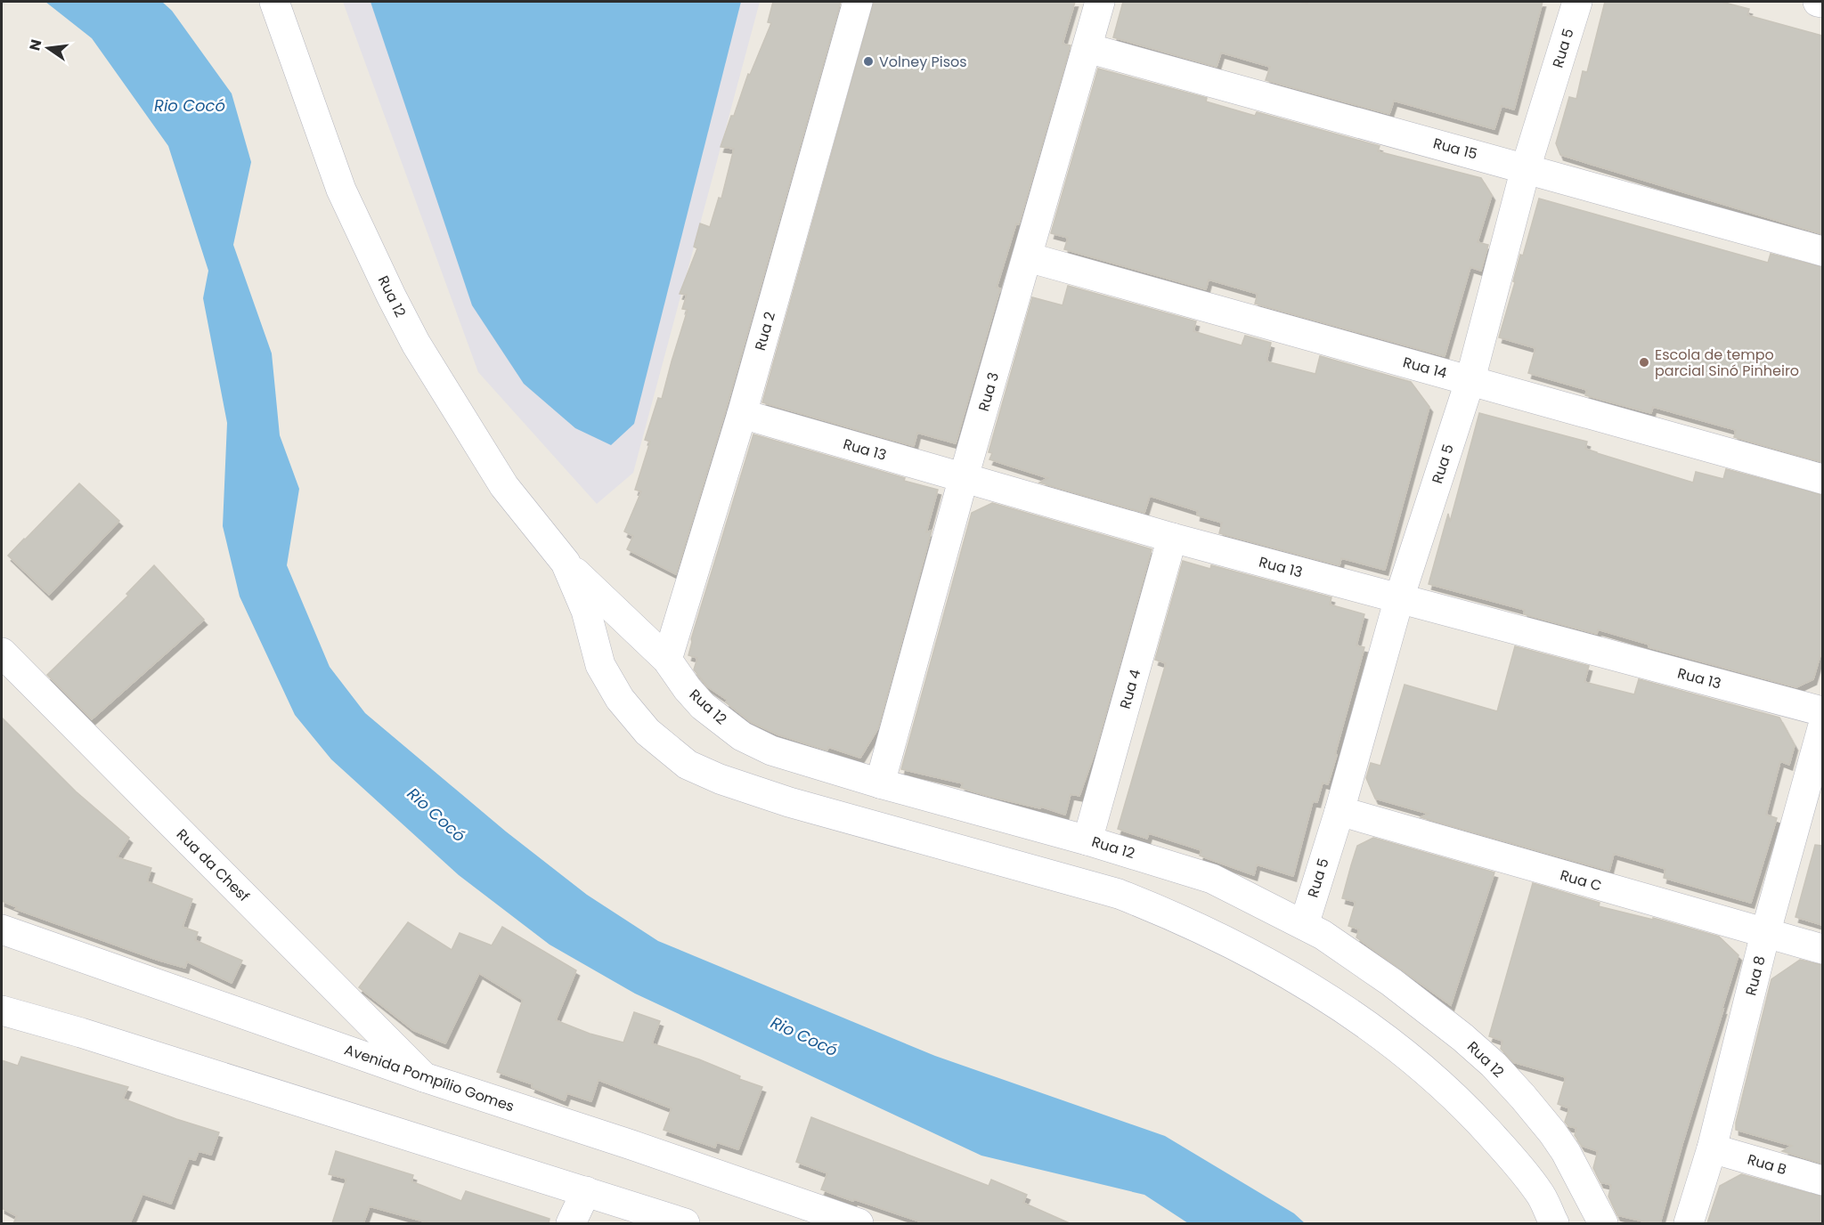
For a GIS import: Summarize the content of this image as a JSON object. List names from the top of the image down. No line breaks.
{"streets":{"street":["Rua 5","Rua 15","Rua 12","Rua 2","Rua 14","Rua 3","Rua 13","Rua 4","Rua da Chesf","Rua C","Rua 8","Avenida Pompílio Gomes","Rua B"]},"crossings":[["Rua 5","Rua 15"],["Rua 5","Rua 12"],["Rua 5","Rua 14"],["Rua 5","Rua 13"],["Rua 5","Rua C"],["Rua 15","Rua 3"],["Rua 12","Rua 2"],["Rua 12","Rua 3"],["Rua 12","Rua 4"],["Rua 2","Rua 13"],["Rua 14","Rua 3"],["Rua 3","Rua 13"],["Rua 13","Rua 4"],["Rua da Chesf","Avenida Pompílio Gomes"],["Rua C","Rua 8"],["Rua 8","Rua B"]],"water":["Rio Cocó"],"places":["Volney Pisos","Escola de tempo parcial Sinó Pinheiro"],"north":"left"}
